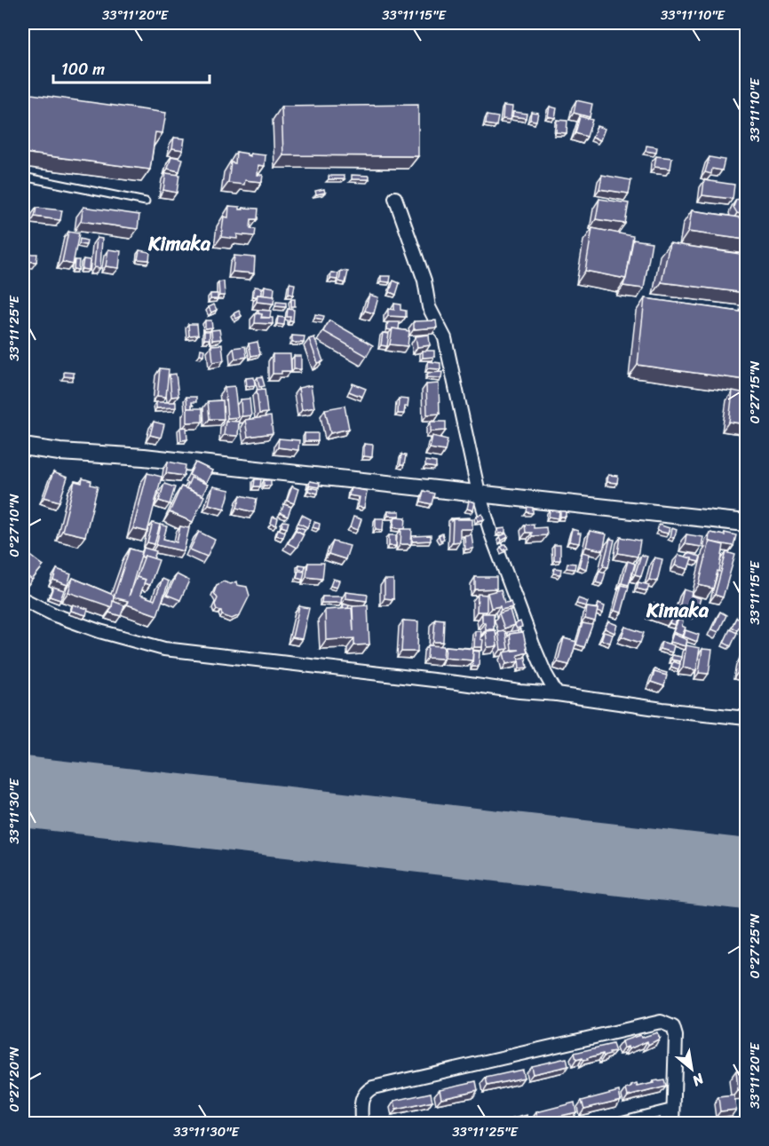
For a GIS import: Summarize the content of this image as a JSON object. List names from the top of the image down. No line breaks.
{"districts":["Kimaka","Kimaka"],"scale_bar":"100 m","north":"bottom right","coordinates":["33°11'20\"E","33°11'15\"E","33°11'10\"E","33°11'25\"E","0°27'15\"N","0°27'10\"N","33°11'30\"E","0°27'25\"N","0°27'20\"N"]}
